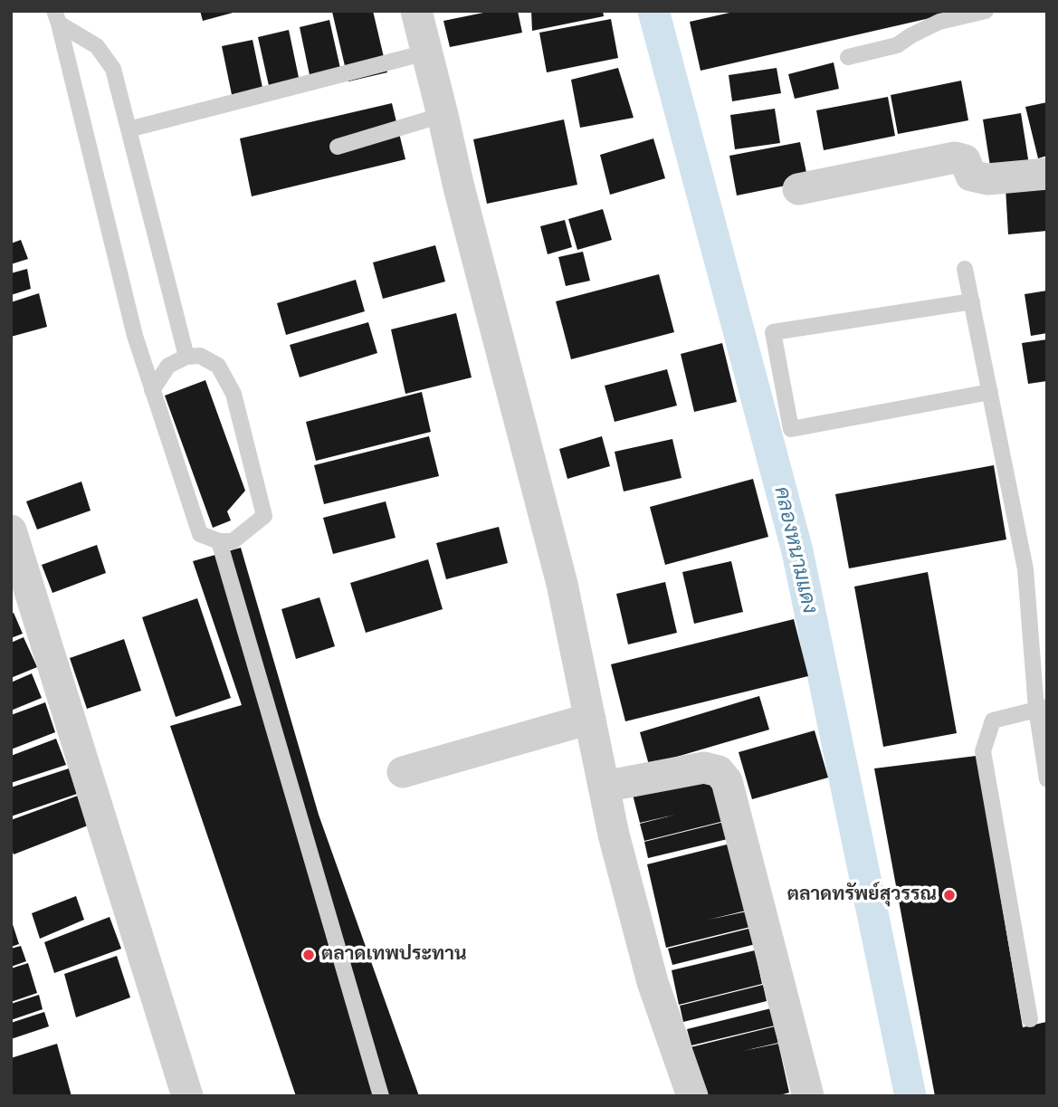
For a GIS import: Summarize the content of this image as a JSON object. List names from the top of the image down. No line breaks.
{"water":["คลองหนามแดง"],"places":["ตลาดทรัพย์สุวรรณ","ตลาดเทพประทาน"]}
